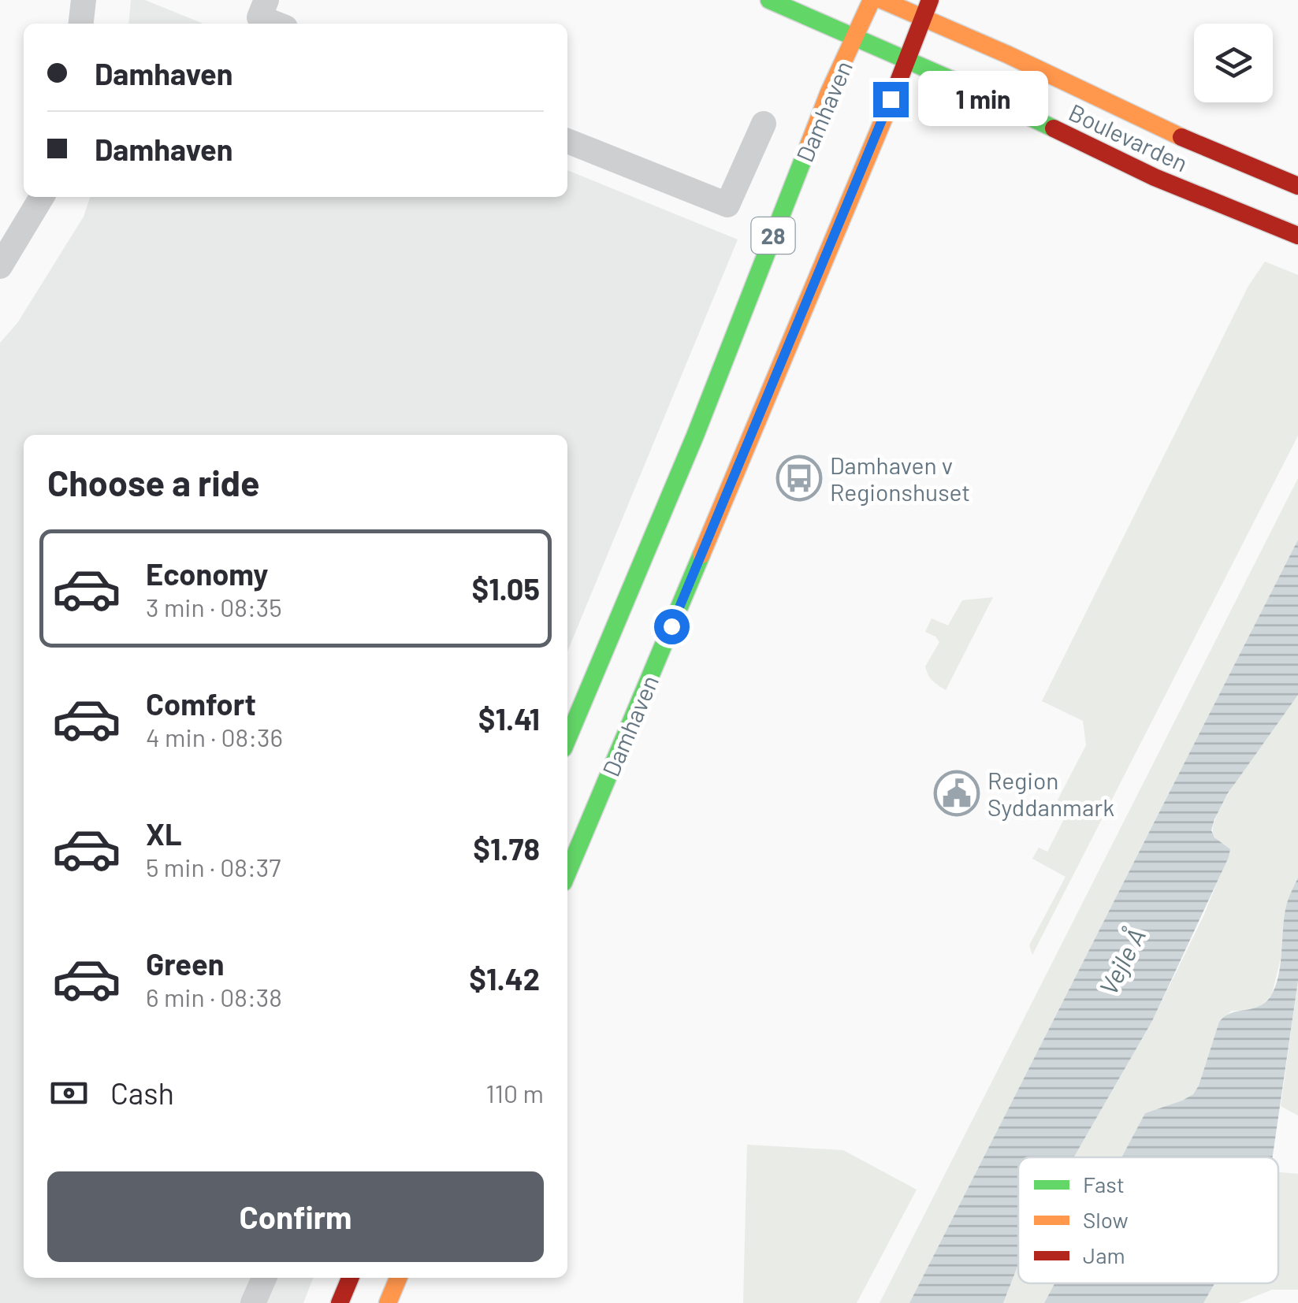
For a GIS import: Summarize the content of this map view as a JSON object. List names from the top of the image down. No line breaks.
{"streets":{"main road":["Damhaven","Boulevarden","28"]},"crossings":[["Damhaven","Boulevarden"]],"water":["Vejle Å"],"places":{"bus stop":["Damhaven v Regionshuset"],"public building":["Region Syddanmark"]},"legend":["Fast","Slow","Jam"],"page":{"banner":["Damhaven","Damhaven"],"bubble":"1 min","heading":"Choose a ride","list":[{"name":"Economy","note":"3 min · 08:35","value":"$1.05"},{"name":"Comfort","note":"4 min · 08:36","value":"$1.41"},{"name":"XL","note":"5 min · 08:37","value":"$1.78"},{"name":"Green","note":"6 min · 08:38","value":"$1.42"}],"pay":["Cash","110 m"],"buttons":"Confirm"}}
